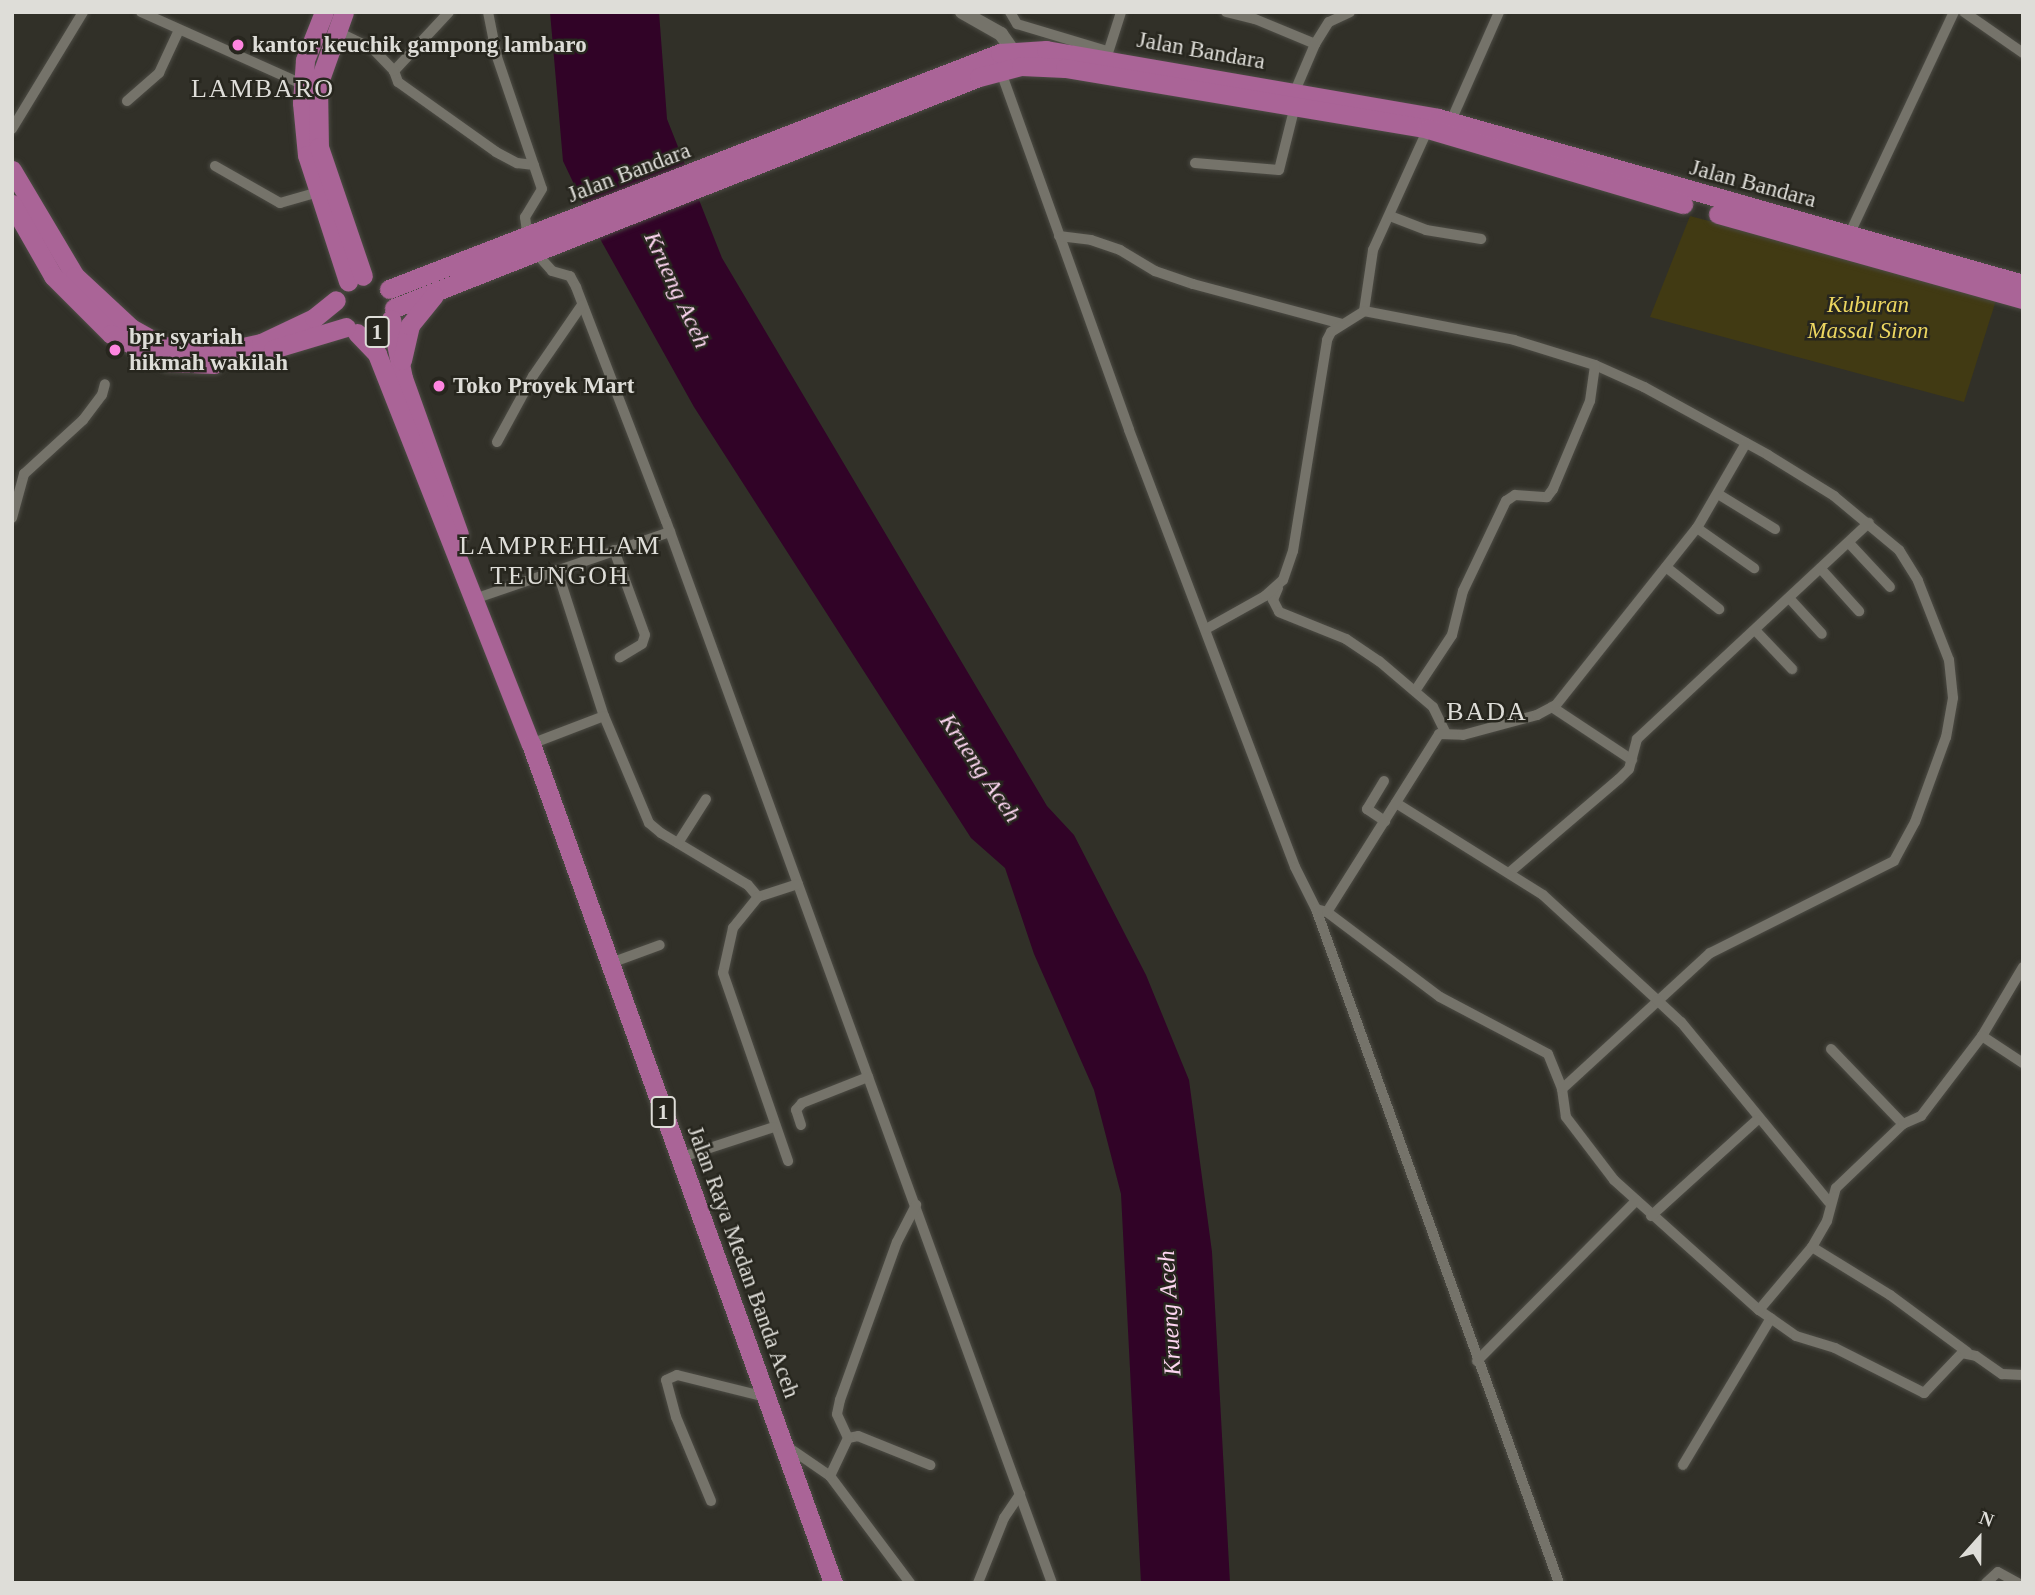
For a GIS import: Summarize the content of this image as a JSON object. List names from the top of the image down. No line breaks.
{"streets":{"highway":["Jalan Bandara","1","Jalan Raya Medan Banda Aceh"]},"crossings":[["Jalan Bandara","1"],["Jalan Bandara","Jalan Raya Medan Banda Aceh"],["1","Jalan Raya Medan Banda Aceh"]],"districts":["LAMBARO","LAMPREHLAM TEUNGOH","BADA"],"water":["Krueng Aceh"],"parks":["Kuburan Massal Siron"],"places":["kantor keuchik gampong lambaro","bpr syariah hikmah wakilah","Toko Proyek Mart"],"north":"top"}
